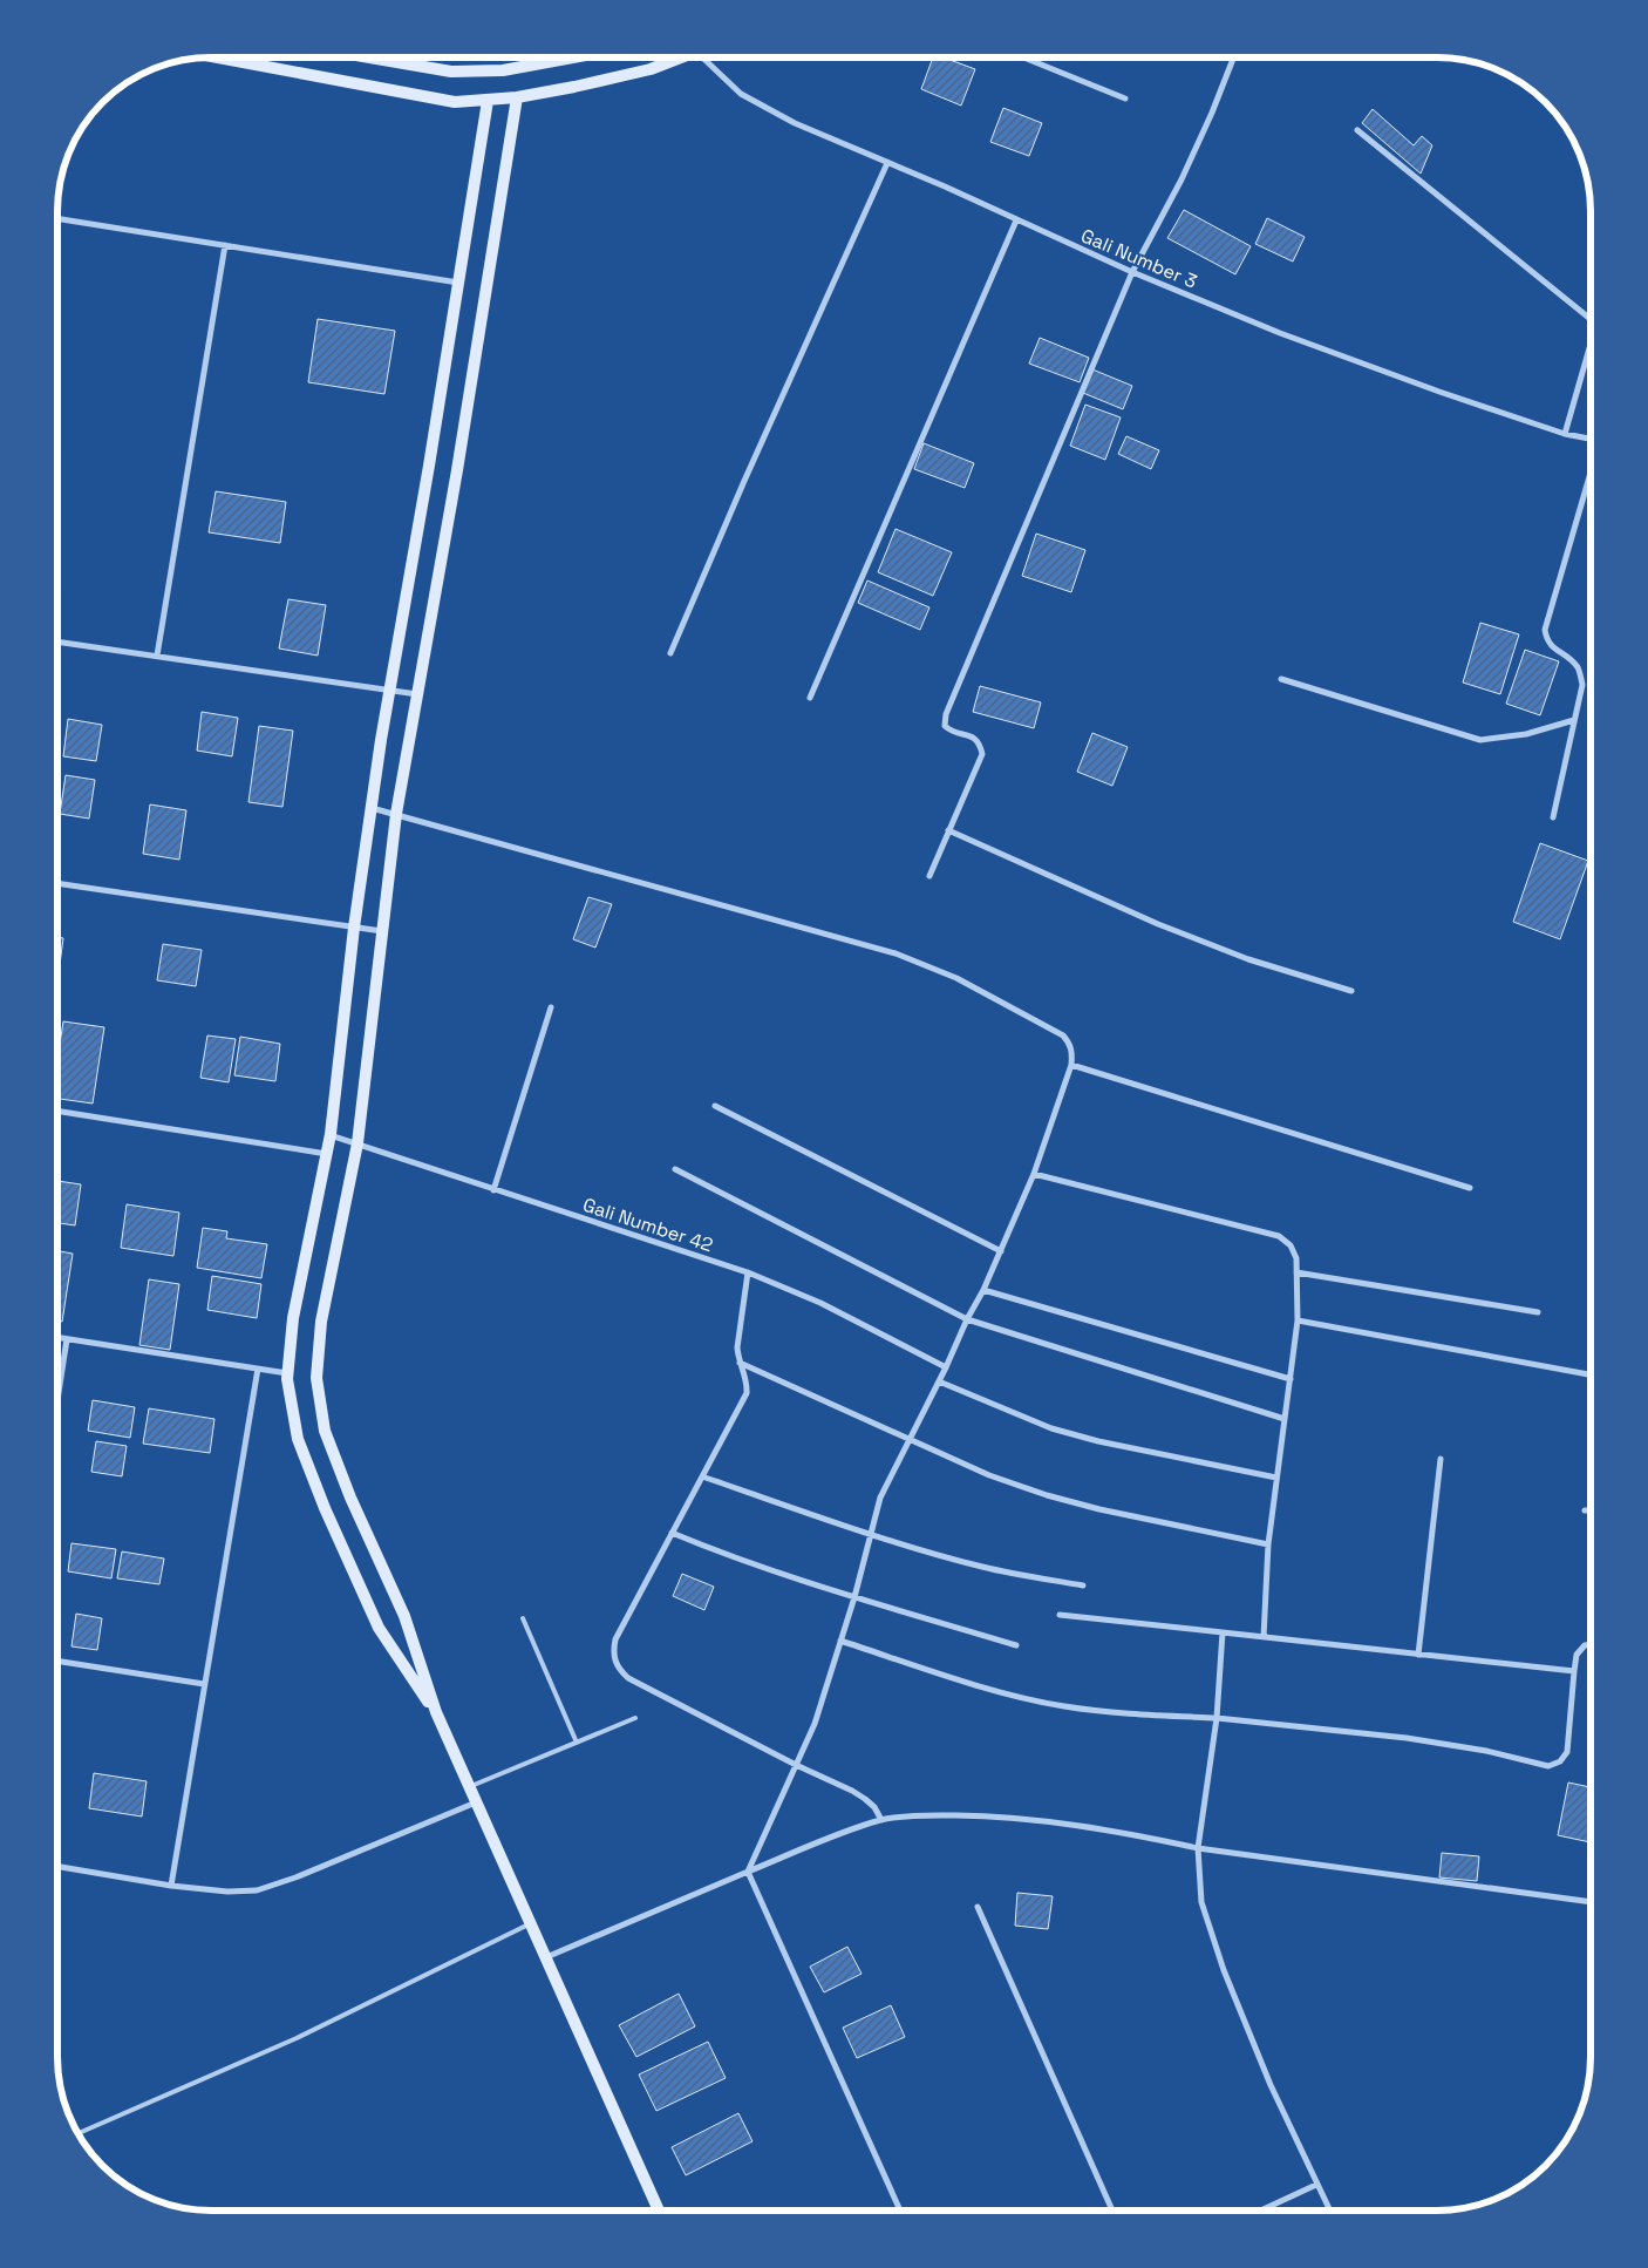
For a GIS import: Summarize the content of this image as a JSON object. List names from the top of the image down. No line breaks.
{"streets":{"street":["Gali Number 3","Gali Number 42"]}}
